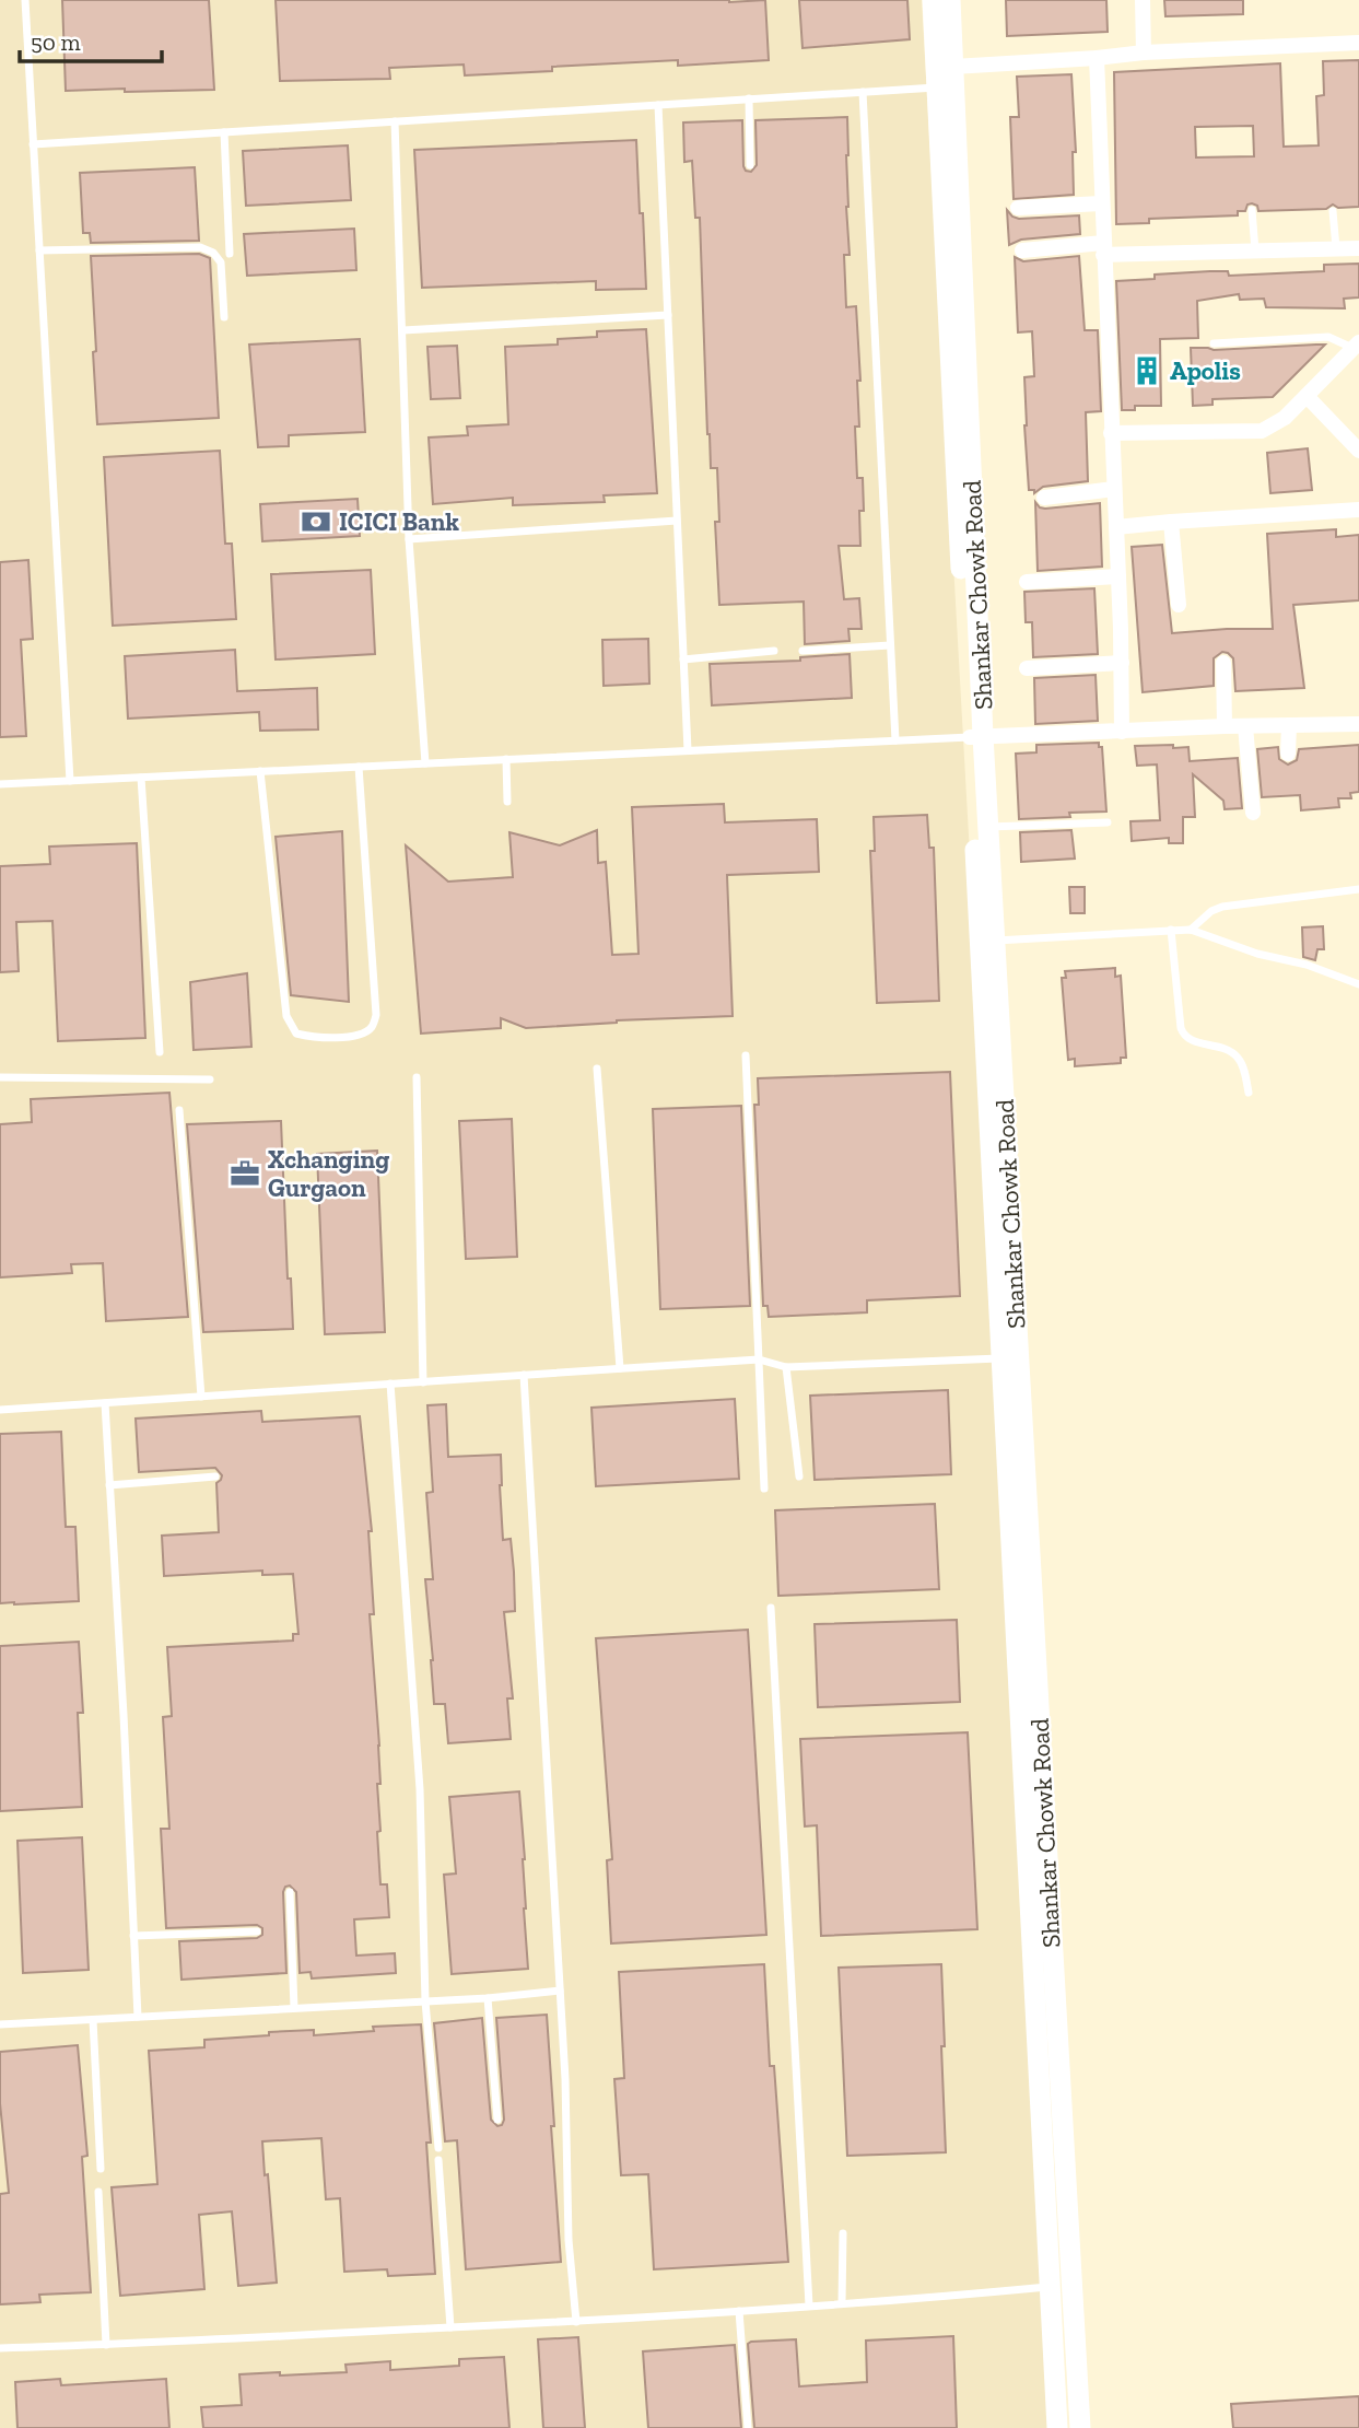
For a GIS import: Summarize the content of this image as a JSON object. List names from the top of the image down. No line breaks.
{"streets":{"main road":["Shankar Chowk Road"]},"places":{"building":["Apolis"],"bank":["ICICI Bank"],"office":["Xchanging Gurgaon"]},"scale_bar":"50 m"}
